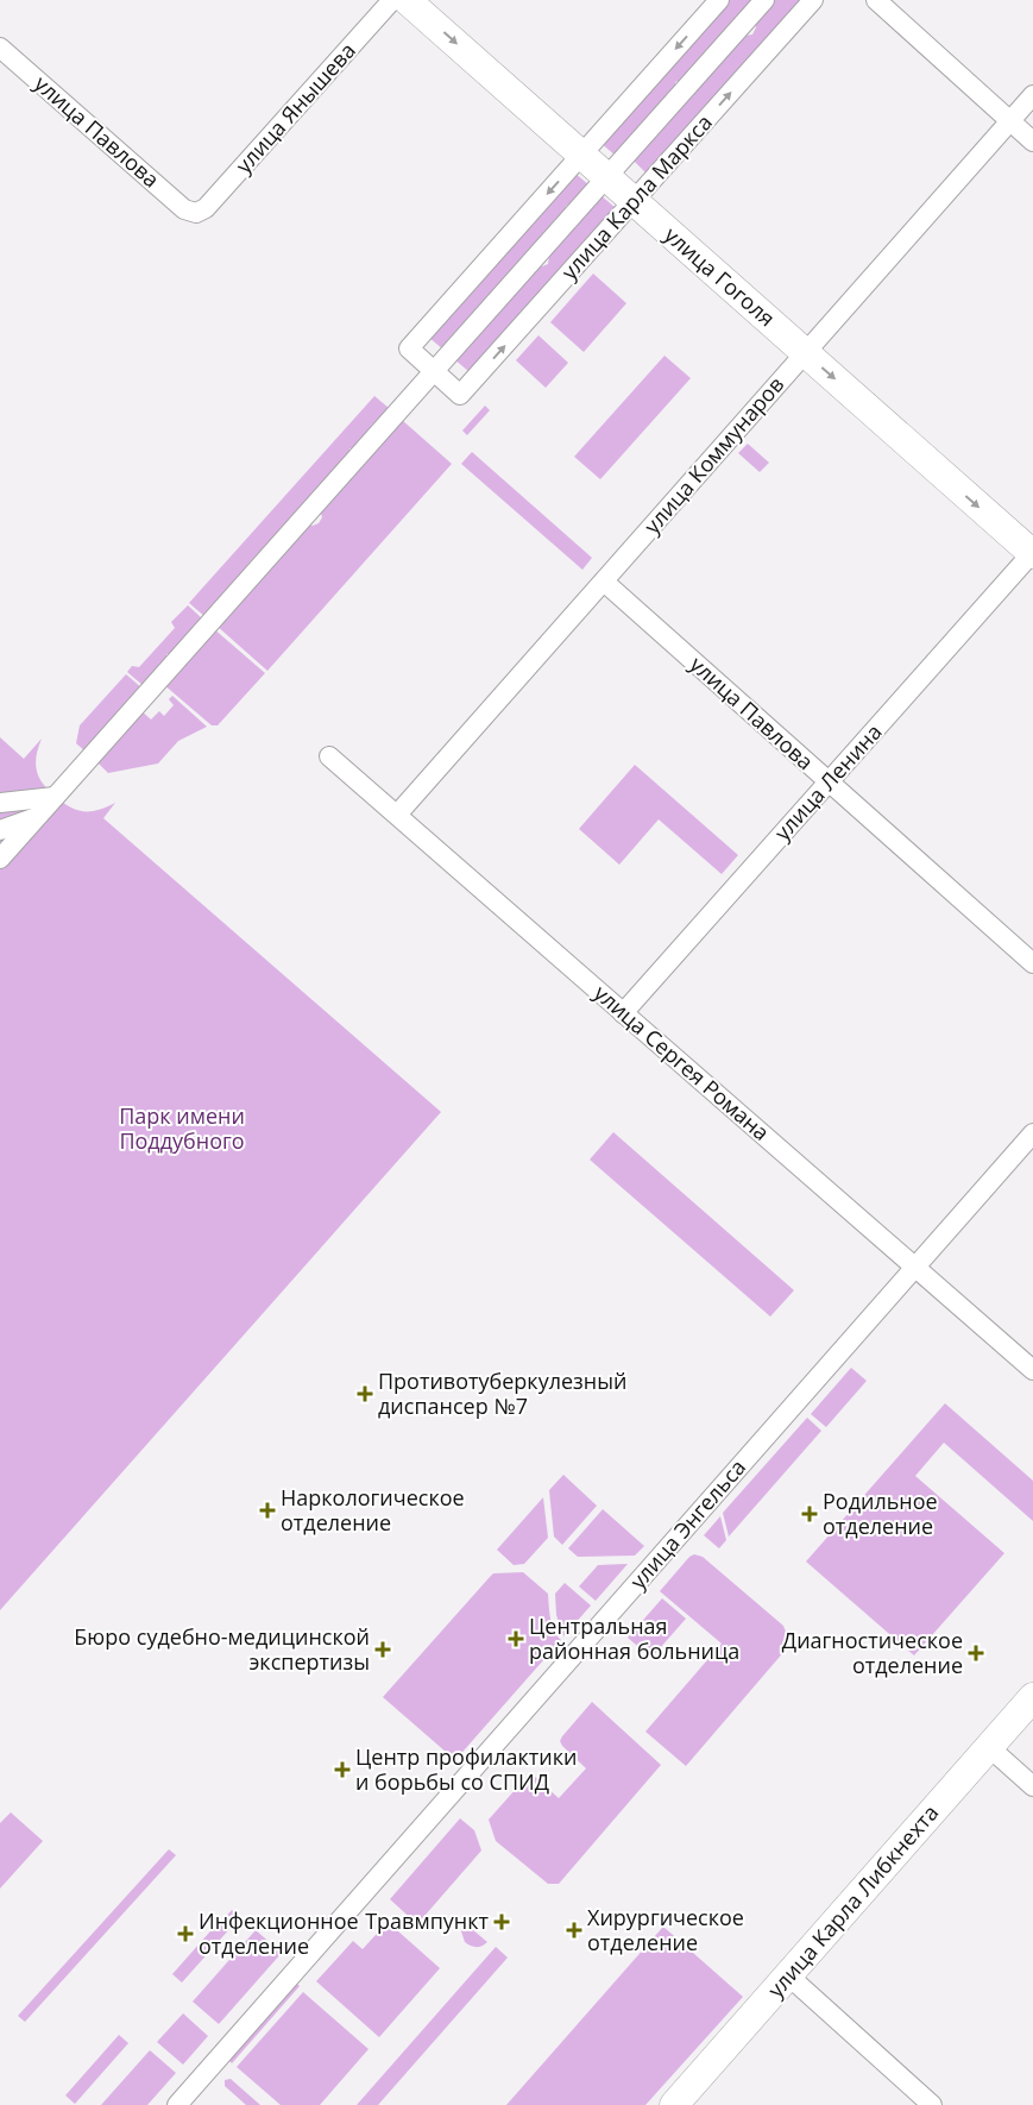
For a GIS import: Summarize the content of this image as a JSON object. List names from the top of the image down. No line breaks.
{"streets":{"street":["улица Янышева","улица Павлова","улица Карла Маркса","улица Гоголя","улица Коммунаров","улица Ленина","улица Сергея Романа","улица Энгельса","улица Карла Либкнехта"]},"crossings":[["улица Янышева","улица Павлова"],["улица Павлова","улица Коммунаров"],["улица Павлова","улица Ленина"],["улица Карла Маркса","улица Гоголя"],["улица Гоголя","улица Коммунаров"],["улица Гоголя","улица Ленина"],["улица Коммунаров","улица Сергея Романа"],["улица Ленина","улица Сергея Романа"],["улица Сергея Романа","улица Энгельса"]],"one_way":["улица Гоголя"],"parks":["Парк имени Поддубного"],"places":{"health":["Противотуберкулезный диспансер №7","Наркологическое отделение","Родильное отделение","Центральная районная больница","Бюро судебно-медицинской экспертизы","Диагностическое отделение","Центр профилактики и борьбы со СПИД","Травмпункт","Хирургическое отделение","Инфекционное отделение"]}}
